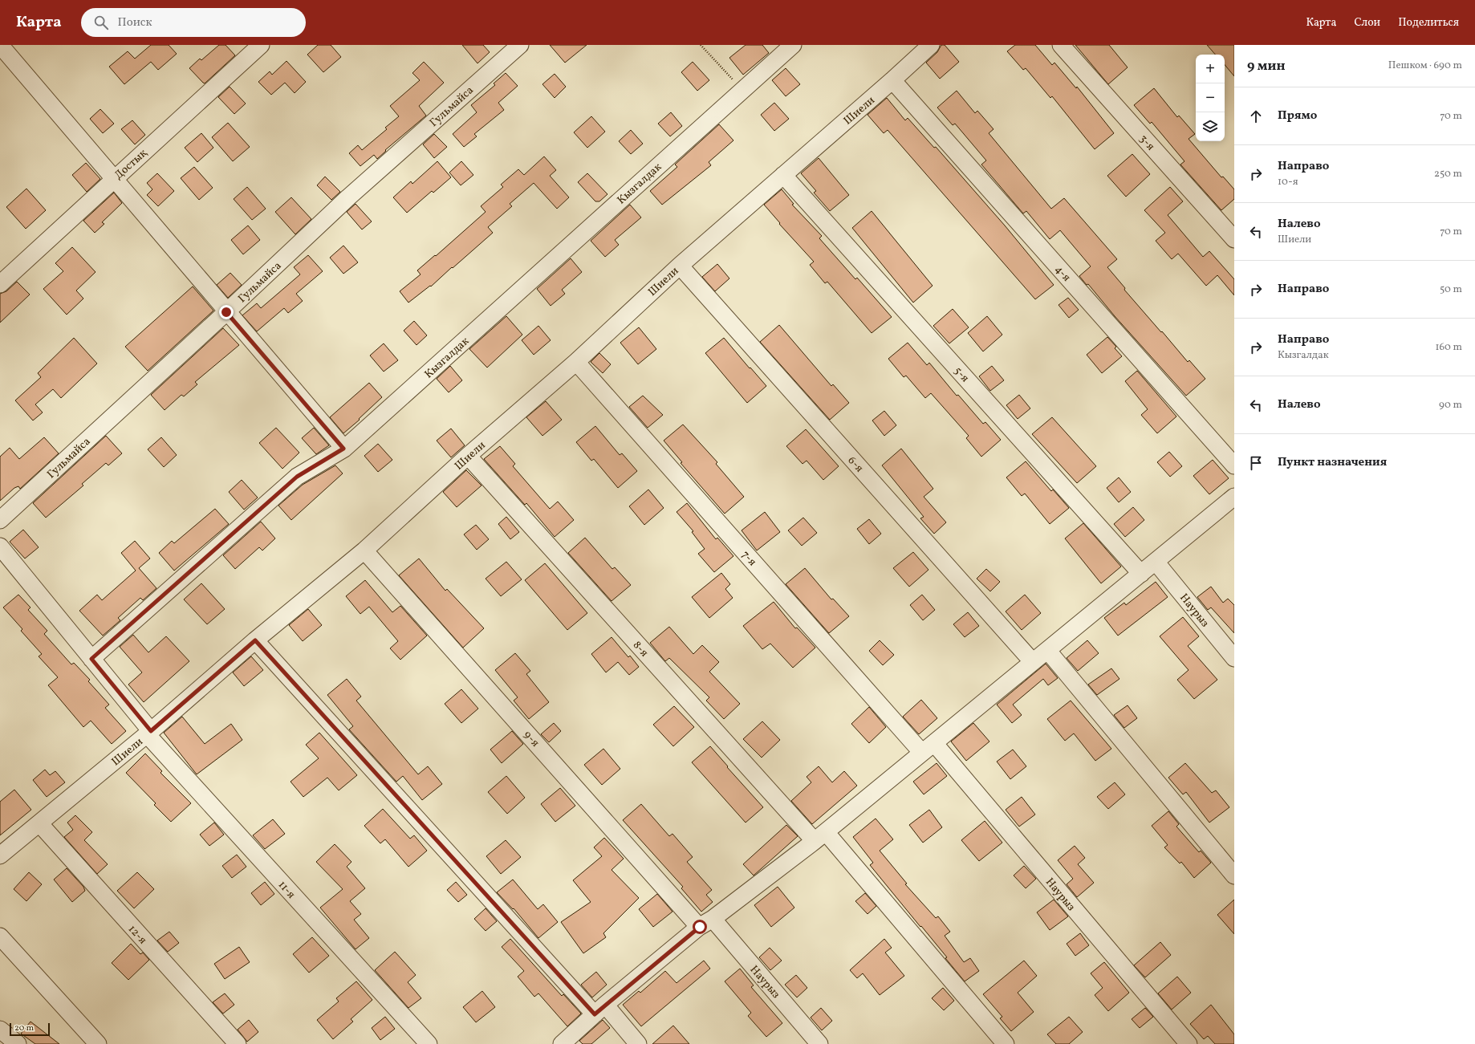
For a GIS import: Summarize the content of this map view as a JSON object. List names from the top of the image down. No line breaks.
{"streets":{"street":["Гульмайса","Шиели","3-я","Достық","Кызгалдак","4-я","5-я","6-я","7-я","Наурыз","8-я","9-я","11-я","12-я"]},"crossings":[["Шиели","4-я"],["Шиели","5-я"],["Шиели","6-я"],["Шиели","7-я"],["Шиели","8-я"],["Шиели","9-я"],["Шиели","11-я"],["Шиели","12-я"],["Кызгалдак","11-я"],["7-я","Наурыз"],["Наурыз","9-я"]],"scale_bar":"20 m","page":{"header":"Карта","search":"Поиск","nav":["Карта","Слои","Поделиться"],"heading":["9 мин","Пешком · 690 m"],"map_buttons":["+","−"],"list":[["Прямо","70 m"],["Направо","10-я","250 m"],["Налево","Шиели","70 m"],["Направо","50 m"],["Направо","Кызгалдак","160 m"],["Налево","90 m"],"Пункт назначения"],"scale":"20 m"}}
